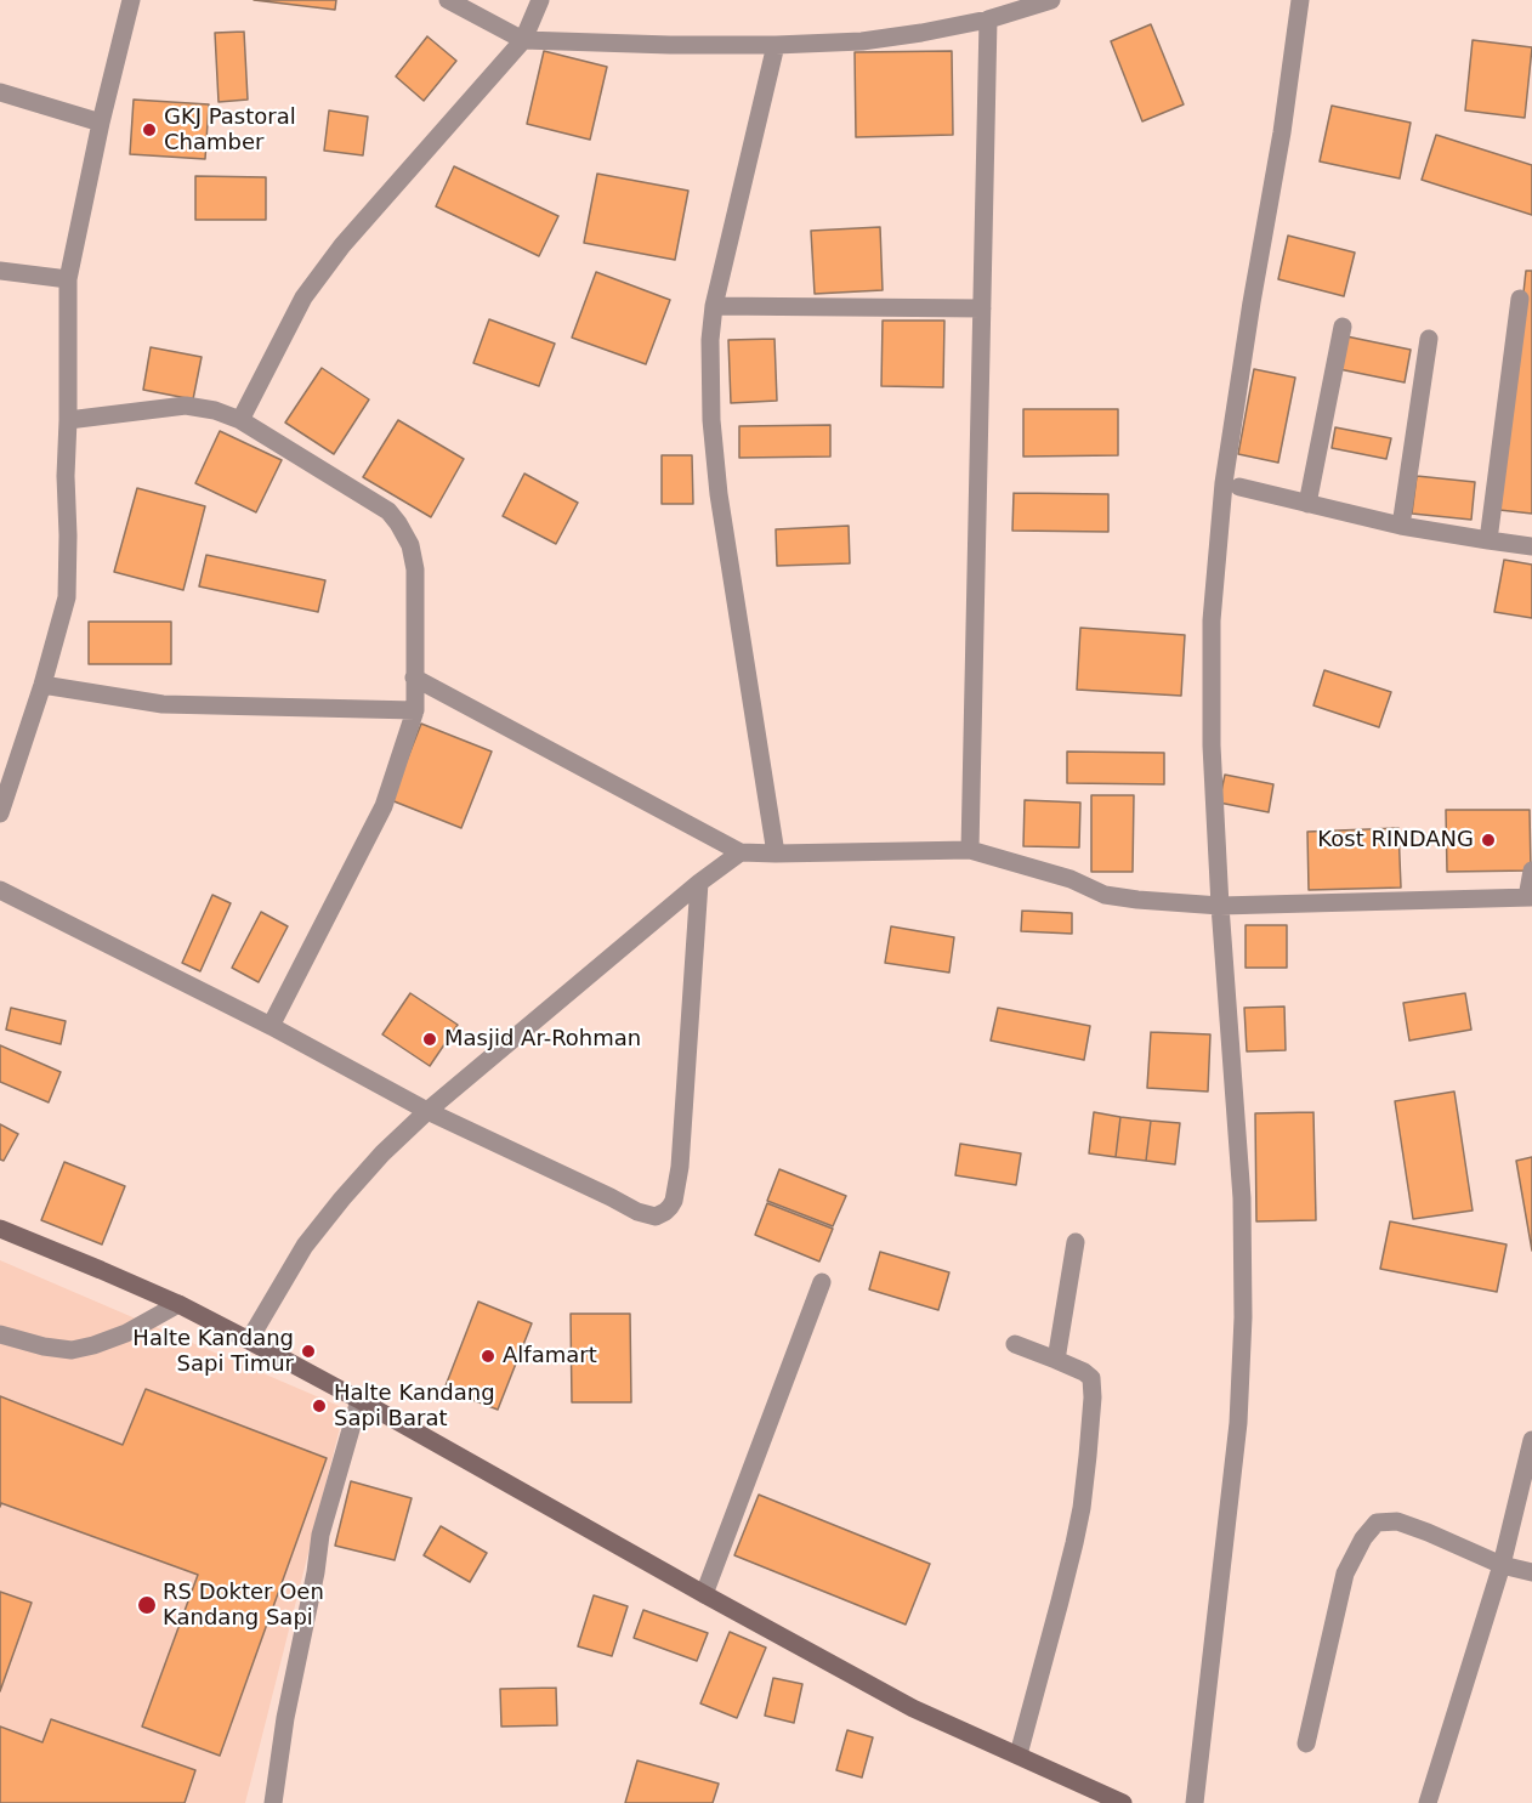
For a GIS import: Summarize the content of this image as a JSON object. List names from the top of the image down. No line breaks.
{"places":["GKJ Pastoral Chamber","Kost RINDANG","Masjid Ar-Rohman","Halte Kandang Sapi Timur","Alfamart","Halte Kandang Sapi Barat","RS Dokter Oen Kandang Sapi"]}
